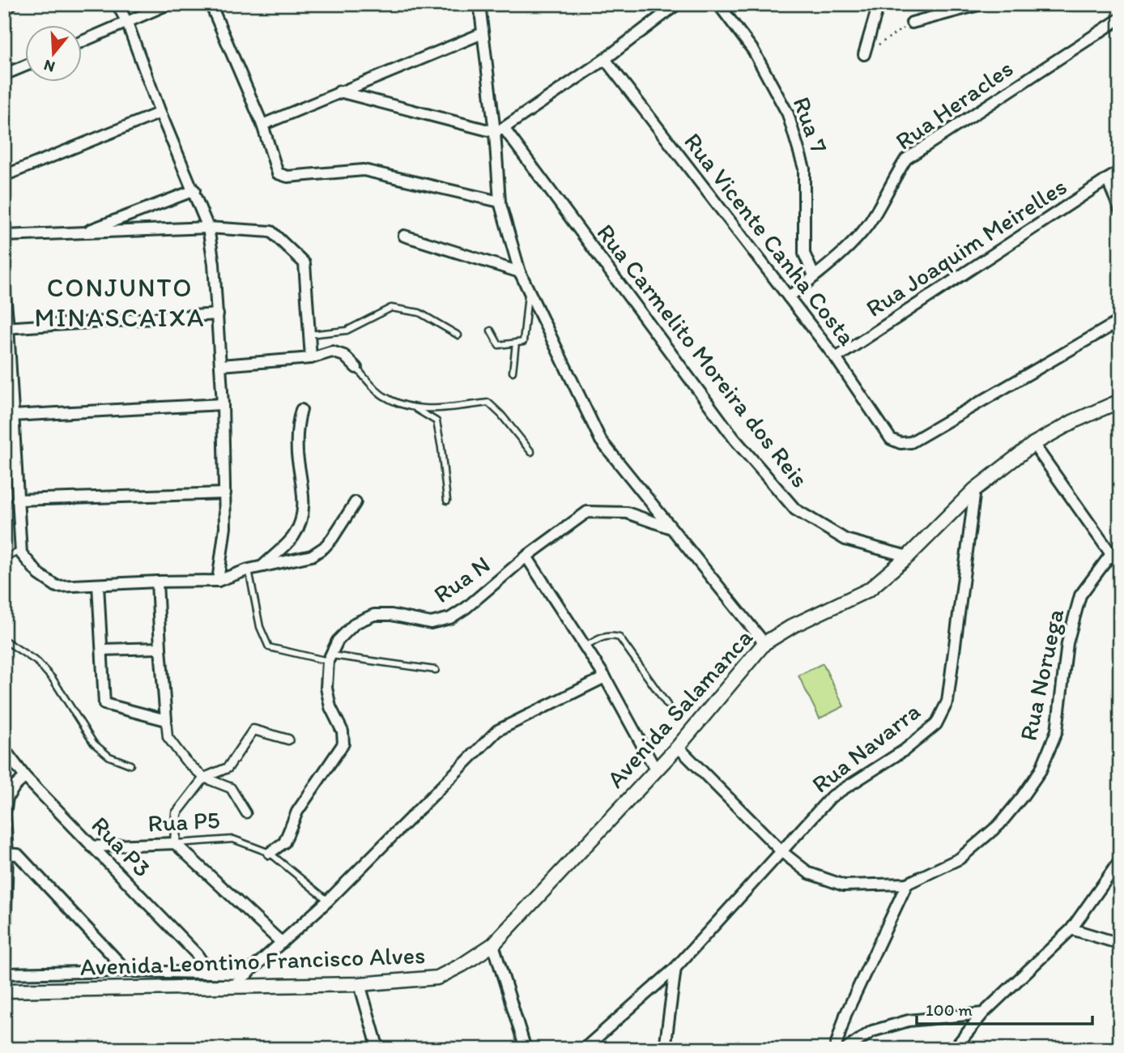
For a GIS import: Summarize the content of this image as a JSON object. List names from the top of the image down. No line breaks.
{"streets":{"street":["Rua Heracles","Rua 7","Rua Vicente Canha Costa","Rua Joaquim Meirelles","Rua Carmelito Moreira dos Reis","Rua N","Rua Noruega","Avenida Salamanca","Rua Navarra","Rua P5","Rua P3","Avenida Leontino Francisco Alves"]},"crossings":[["Rua Heracles","Rua 7"],["Rua Heracles","Rua Vicente Canha Costa"],["Rua Vicente Canha Costa","Rua Joaquim Meirelles"],["Rua Carmelito Moreira dos Reis","Avenida Salamanca"],["Rua Noruega","Avenida Salamanca"],["Rua Noruega","Rua Navarra"],["Avenida Salamanca","Rua Navarra"],["Avenida Salamanca","Avenida Leontino Francisco Alves"],["Rua P5","Rua P3"],["Rua P3","Avenida Leontino Francisco Alves"]],"districts":["CONJUNTO MINASCAIXA"],"scale_bar":"100 m","north":"bottom"}
